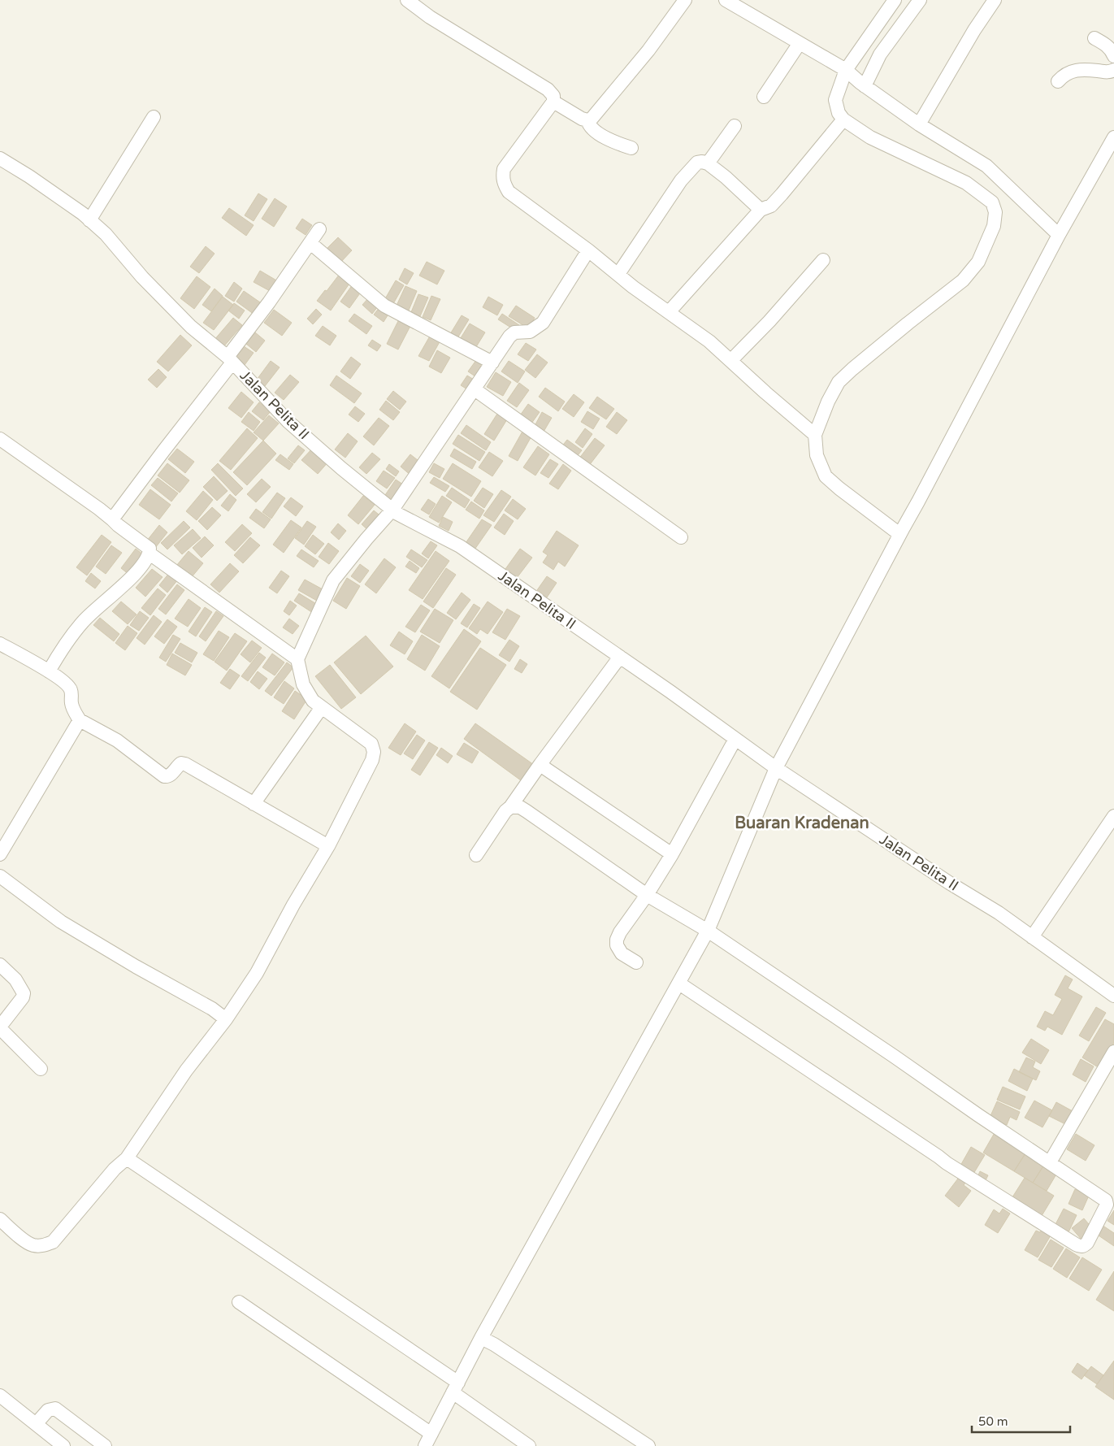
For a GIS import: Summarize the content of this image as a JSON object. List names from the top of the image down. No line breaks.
{"streets":{"street":["Jalan Pelita II"]},"districts":["Buaran Kradenan"],"scale_bar":"50 m"}
